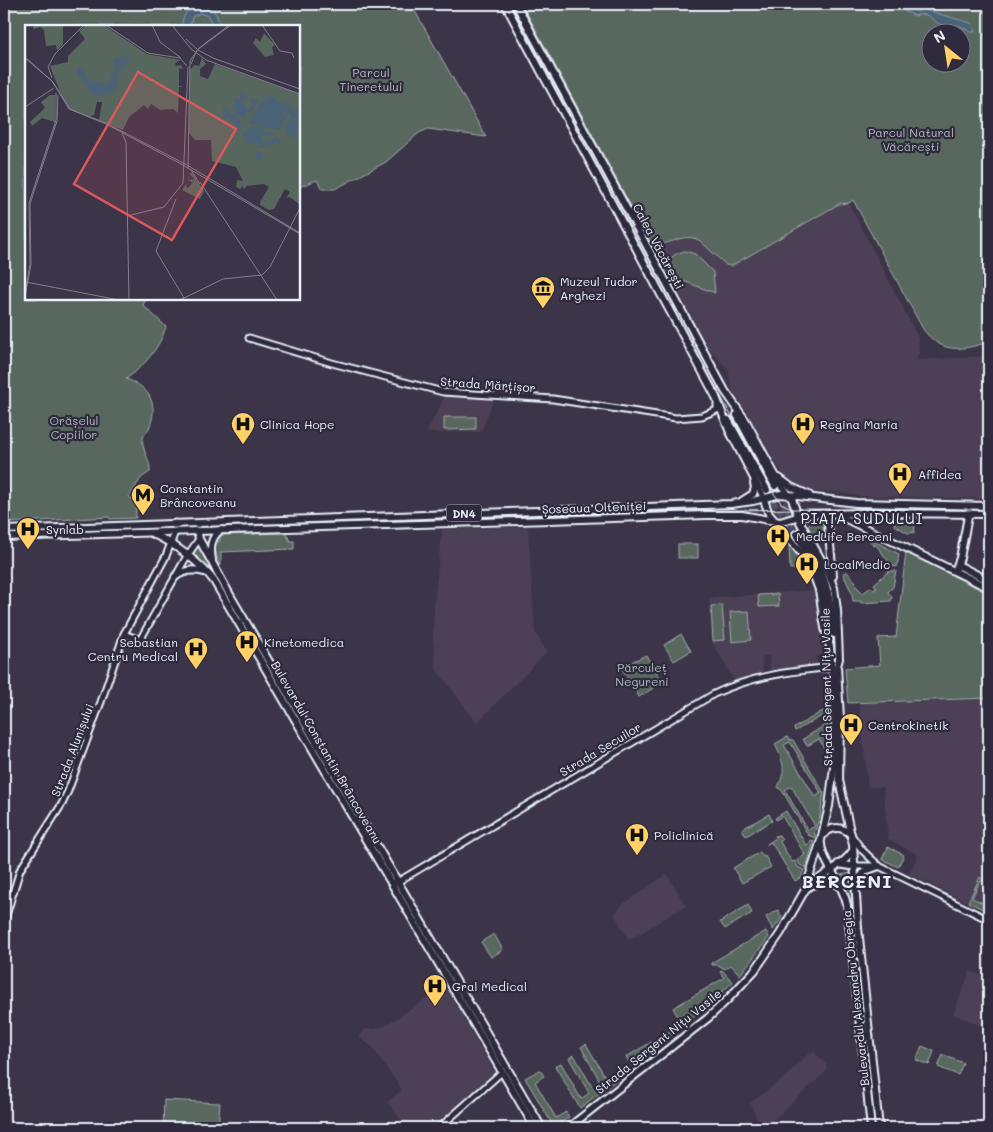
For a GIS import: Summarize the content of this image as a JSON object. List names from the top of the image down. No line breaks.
{"streets":{"main road":["Calea Văcărești","Șoseaua Olteniței","DN4","Strada Sergent Nițu Vasile","Bulevardul Constantin Brâncoveanu","Bulevardul Alexandru Obregia"],"street":["Strada Mărțișor","Strada Secuilor","Strada Alunișului"]},"crossings":[["Calea Văcărești","Șoseaua Olteniței"],["Calea Văcărești","Strada Sergent Nițu Vasile"],["Șoseaua Olteniței","Strada Sergent Nițu Vasile"],["Șoseaua Olteniței","Strada Alunișului"],["Șoseaua Olteniței","Bulevardul Constantin Brâncoveanu"],["Strada Sergent Nițu Vasile","Strada Secuilor"],["Strada Sergent Nițu Vasile","Bulevardul Alexandru Obregia"],["Strada Secuilor","Bulevardul Constantin Brâncoveanu"],["Strada Alunișului","Bulevardul Constantin Brâncoveanu"]],"districts":["PIAȚA SUDULUI","BERCENI"],"parks":["Parcul Tineretului","Parcul Natural Văcărești","Orășelul Copiilor","Părculeț Negureni"],"places":{"museum":["Muzeul Tudor Arghezi"],"hospital":["Clinica Hope","Regina Maria","Affidea","Synlab","MedLife Berceni","LocalMedic","Kinetomedica","Sebastian Centru Medical","Centrokinetik","Policlinică","Gral Medical"],"metro station":["Constantin Brâncoveanu"]},"north":"top left"}
